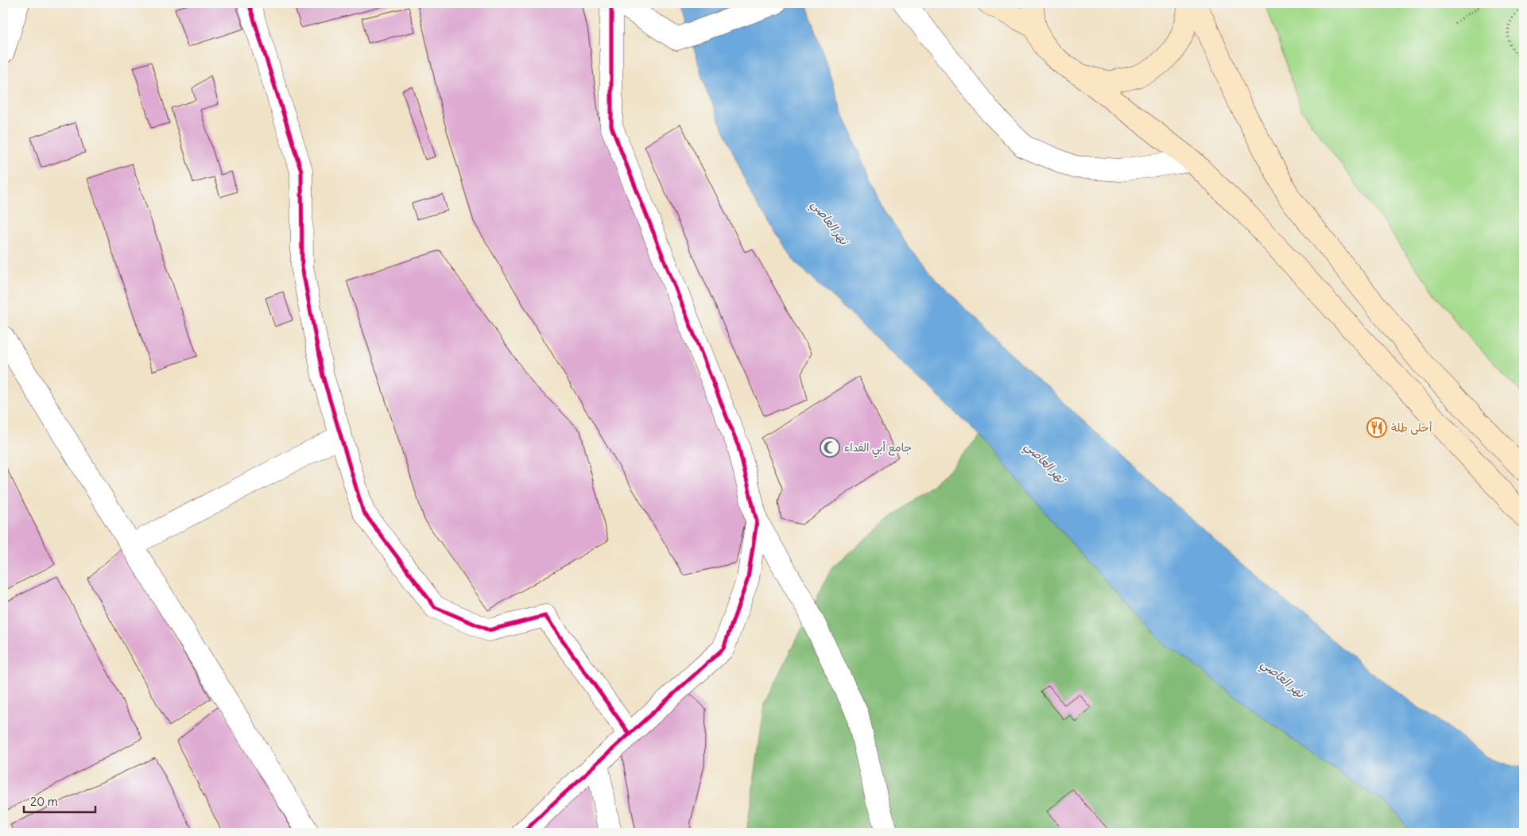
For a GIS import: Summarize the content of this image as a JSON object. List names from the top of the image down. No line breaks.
{"water":["نهر العاصي"],"places":{"restaurant":["أحلى طلة"],"mosque":["جامع أبي الفداء"]},"scale_bar":"20 m"}
